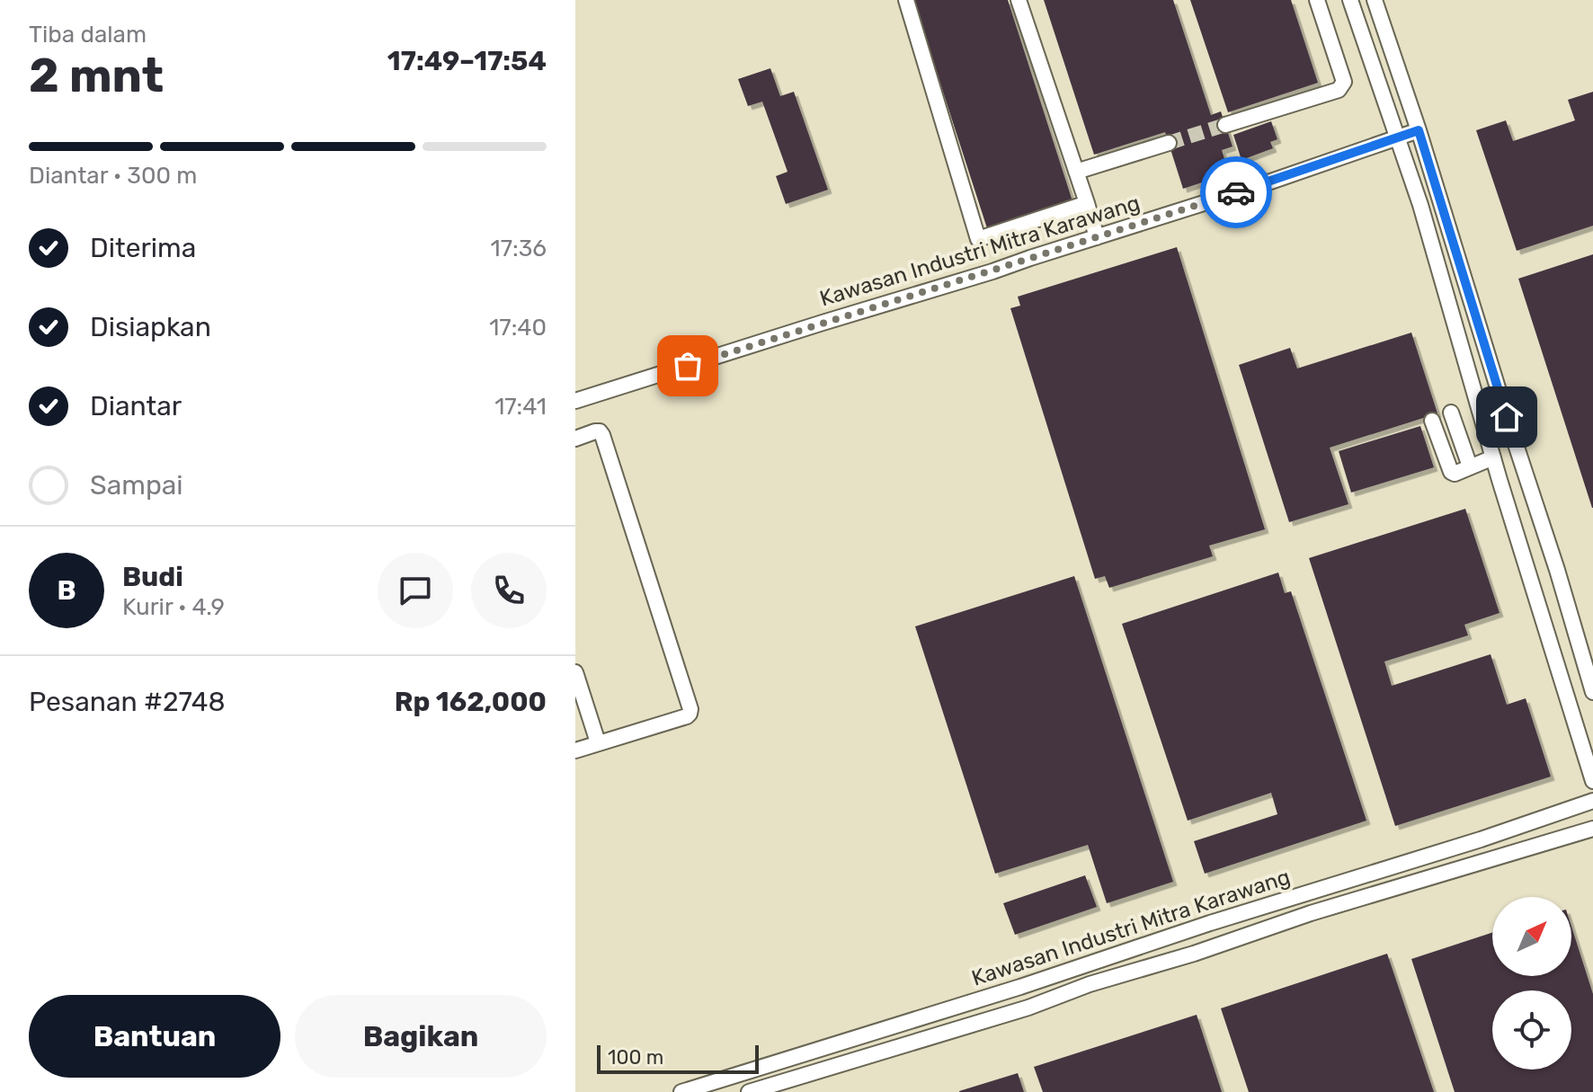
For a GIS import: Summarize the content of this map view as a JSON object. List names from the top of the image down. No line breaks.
{"streets":{"street":["Kawasan Industri Mitra Karawang"]},"scale_bar":"100 m","north":"top right","page":{"heading":["2 mnt","Tiba dalam","17:49–17:54"],"panel":["Budi","Kurir · 4.9","Pesanan #2748","Rp 162,000"],"bar":"Diantar · 300 m","list":[["Diterima","17:36"],["Disiapkan","17:40"],["Diantar","17:41"],"Sampai"],"round":"B","buttons":["Bantuan","Bagikan"],"scale":"100 m"}}
